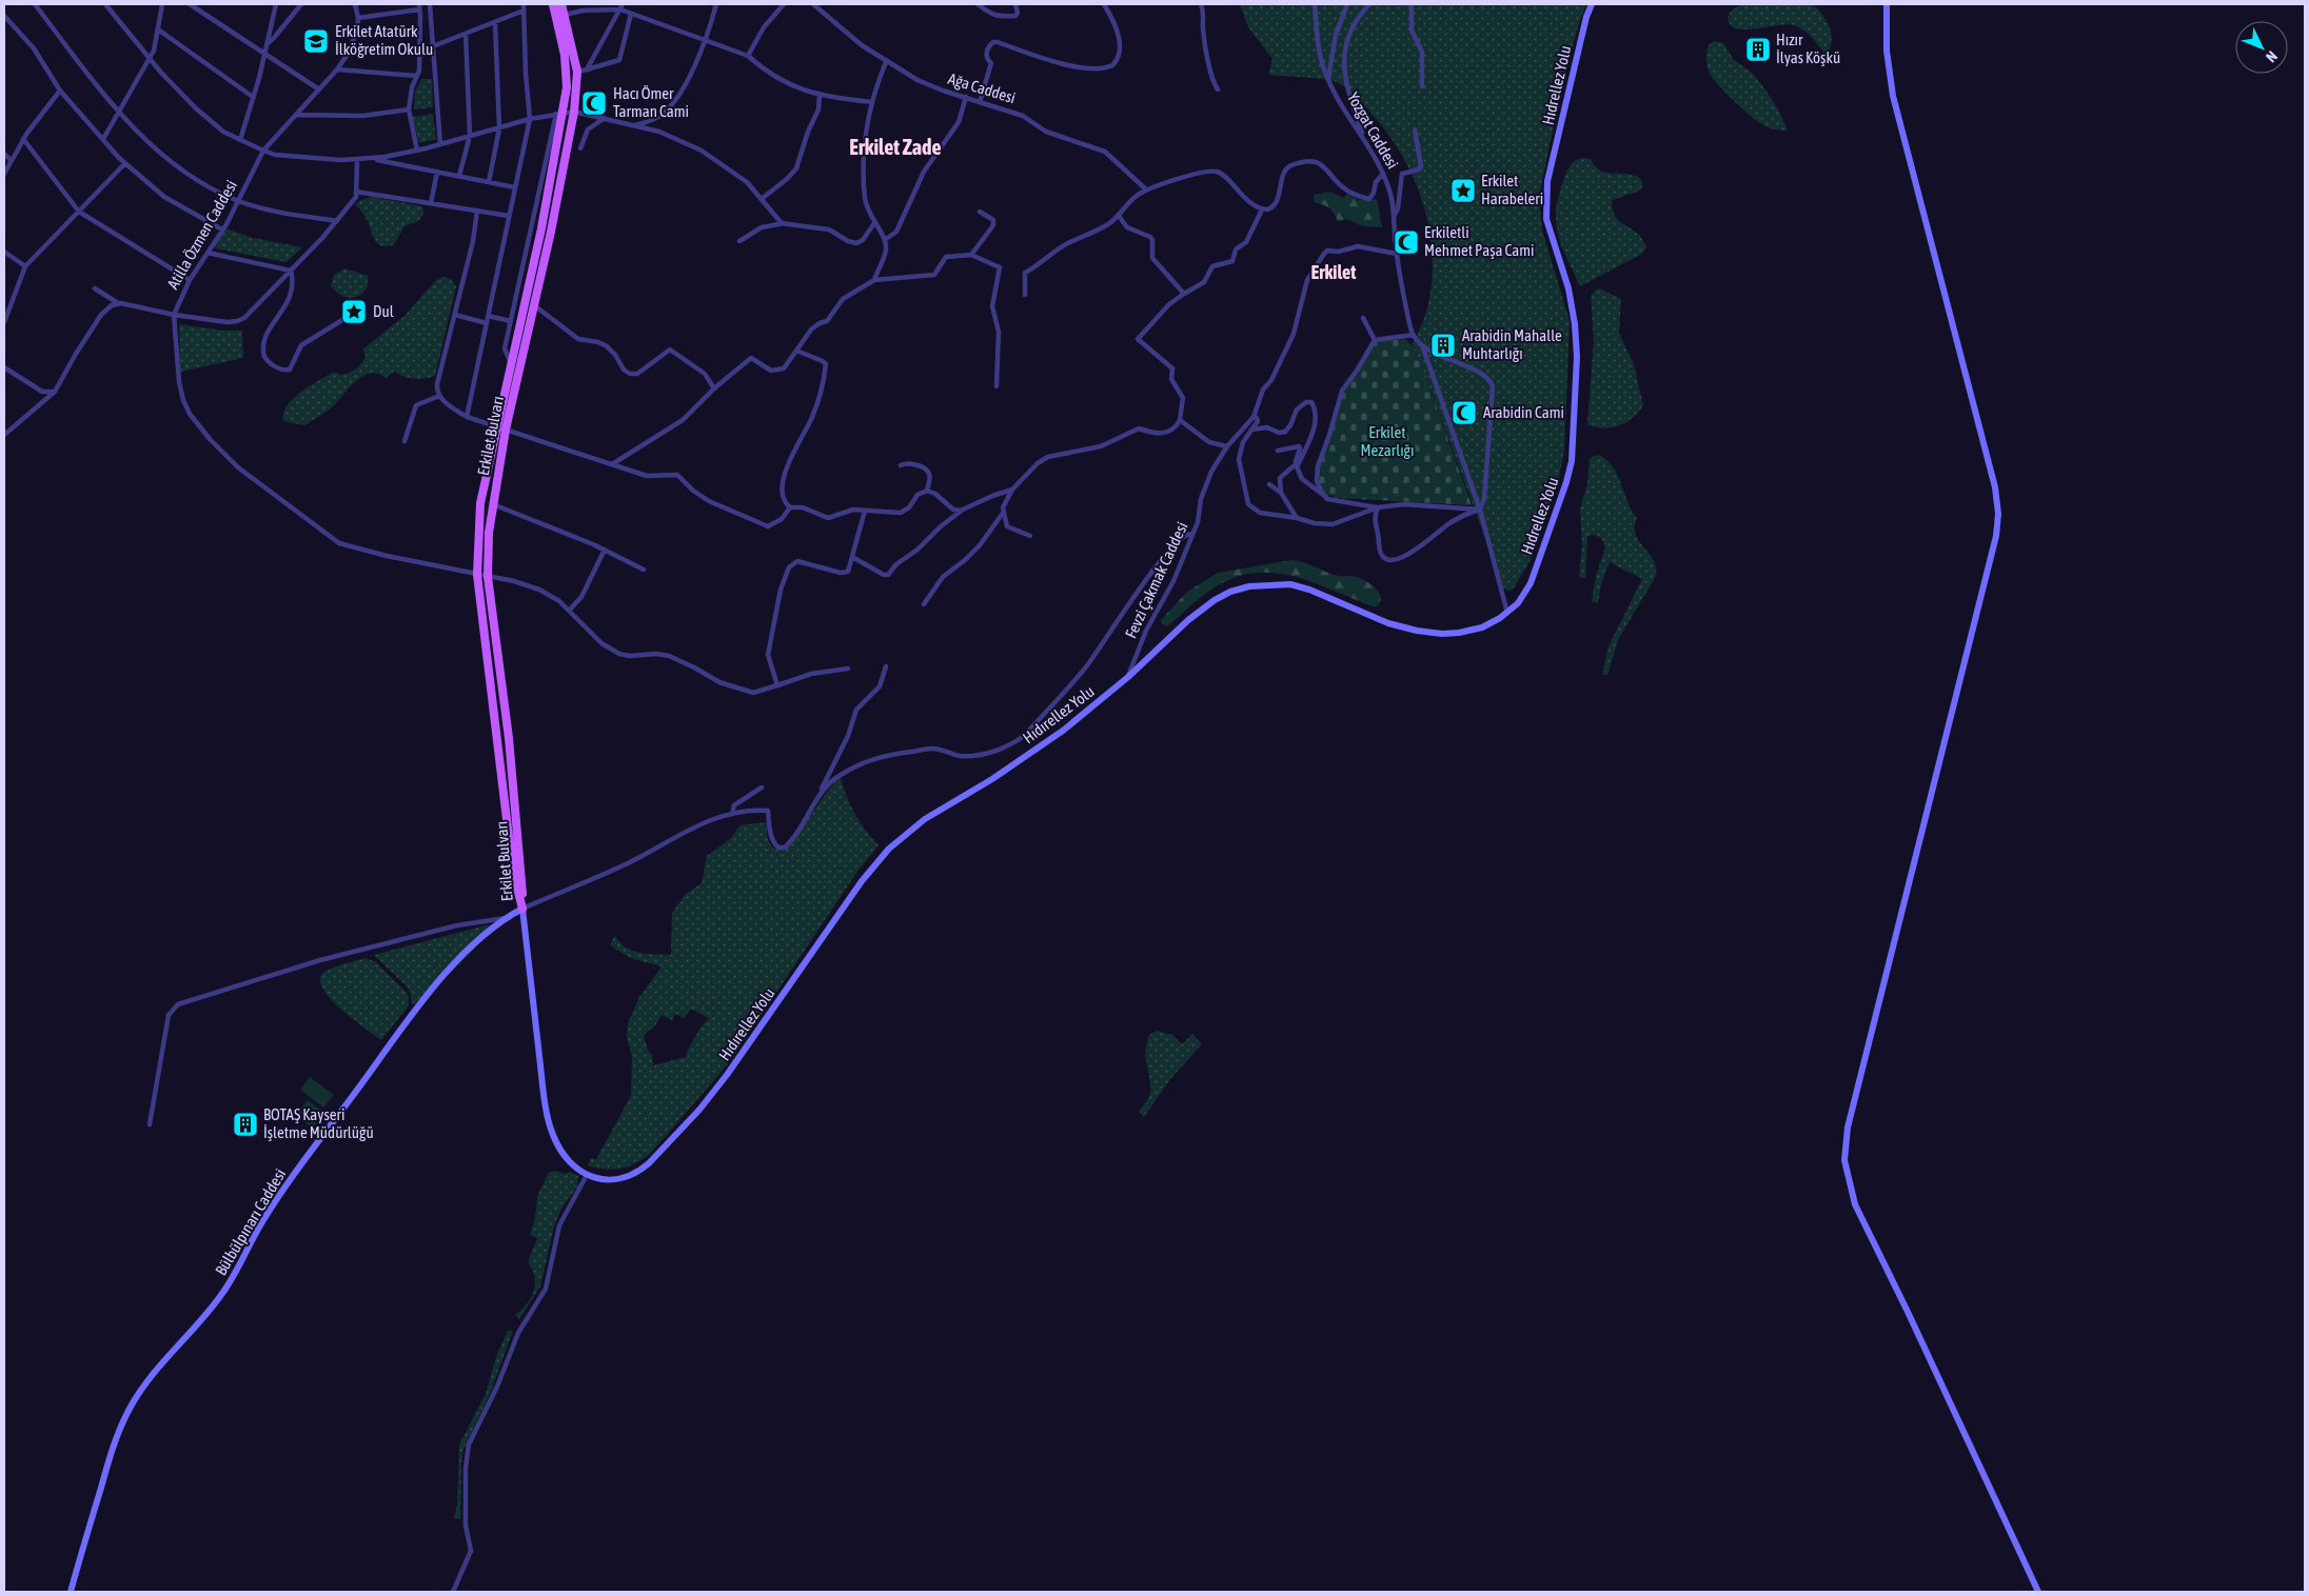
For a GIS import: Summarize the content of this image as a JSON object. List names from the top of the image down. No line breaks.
{"streets":{"main road":["Erkilet Bulvarı"],"street":["Hıdrellez Yolu","Ağa Caddesi","Yozgat Caddesi","Atilla Özmen Caddesi","Fevzi Çakmak Caddesi","Hıdırellez Yolu","Bülbülpınarı Caddesi"]},"crossings":[["Hıdrellez Yolu","Fevzi Çakmak Caddesi"],["Hıdrellez Yolu","Hıdırellez Yolu"],["Yozgat Caddesi","Fevzi Çakmak Caddesi"],["Atilla Özmen Caddesi","Erkilet Bulvarı"],["Erkilet Bulvarı","Bülbülpınarı Caddesi"],["Fevzi Çakmak Caddesi","Hıdırellez Yolu"]],"districts":["Erkilet Zade","Erkilet"],"parks":["Erkilet Mezarlığı"],"places":{"school or university":["Erkilet Atatürk İlköğretim Okulu"],"building":["Hızır İlyas Köşkü","Arabidin Mahalle Muhtarlığı","BOTAŞ Kayseri İşletme Müdürlüğü"],"mosque":["Hacı Ömer Tarman Cami","Erkiletli Mehmet Paşa Cami","Arabidin Cami"],"place":["Erkilet Harabeleri","Dul"]},"north":"bottom right"}
